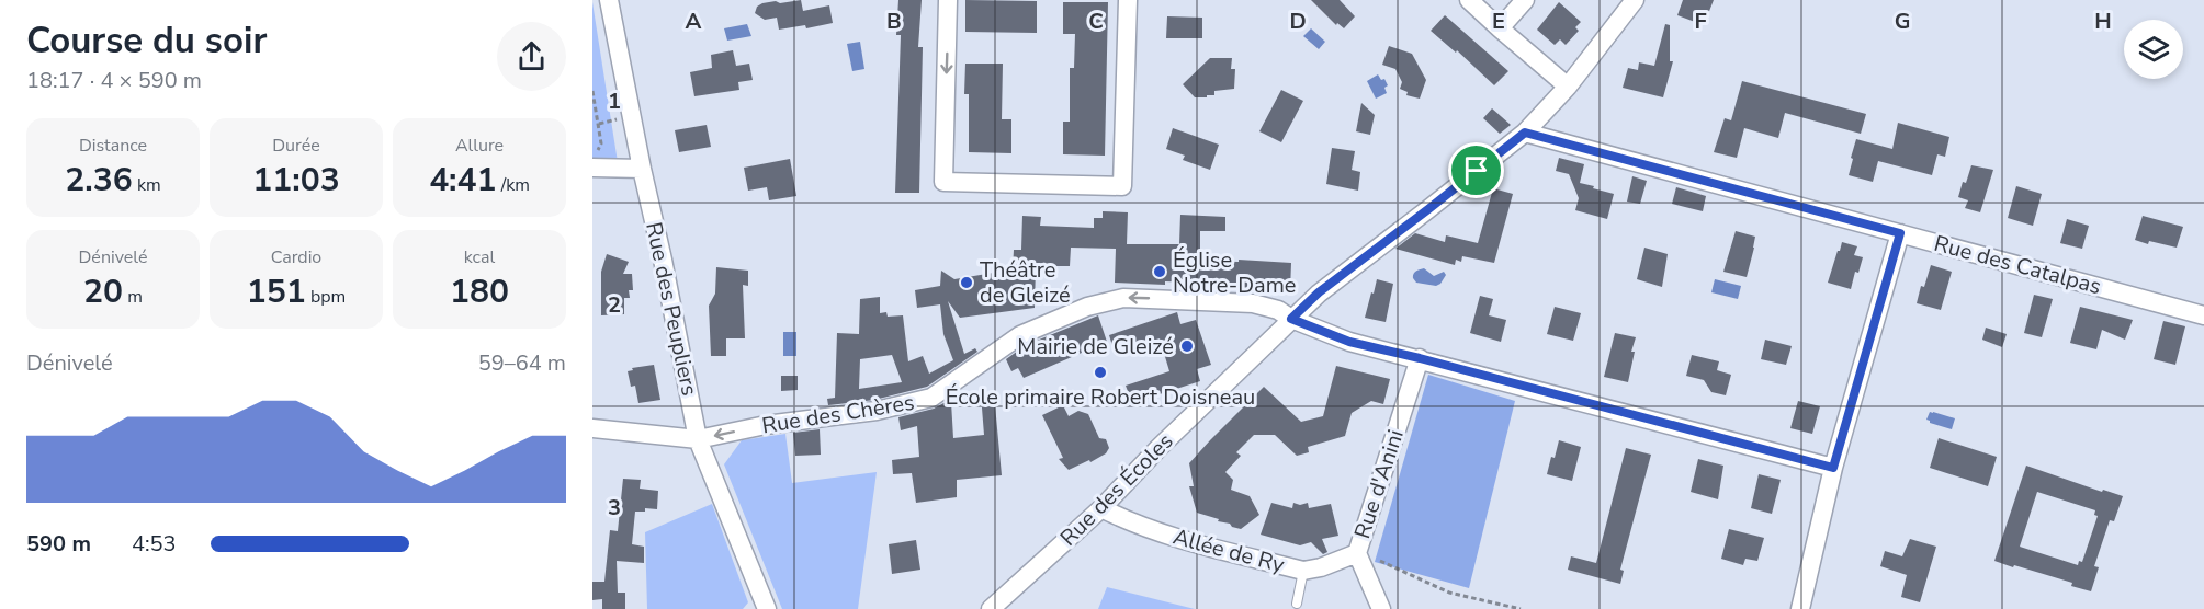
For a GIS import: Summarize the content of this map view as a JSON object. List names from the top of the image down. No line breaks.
{"streets":{"street":["Rue des Catalpas","Rue des Peupliers","Rue des Chères","Rue d'Anini","Rue des Écoles","Allée de Ry"]},"crossings":[["Rue des Peupliers","Rue des Chères"],["Rue des Chères","Rue d'Anini"],["Rue des Chères","Rue des Écoles"],["Rue d'Anini","Allée de Ry"],["Rue des Écoles","Allée de Ry"]],"one_way":["Rue des Chères"],"places":["Église Notre-Dame","Théâtre de Gleizé","Mairie de Gleizé","École primaire Robert Doisneau"],"page":{"heading":["Course du soir","18:17 · 4 × 590 m"],"stats":[["Distance","2.36 km"],["Durée","11:03"],["Allure","4:41 /km"],["Dénivelé","20 m"],["Cardio","151 bpm"],["kcal","180"]],"chart":["Dénivelé","59–64 m"],"list":[{"name":"590 m","note":"4:53"}]},"grid":{"columns":["A","B","C","D","E","F","G","H"],"rows":["1","2","3"]}}
